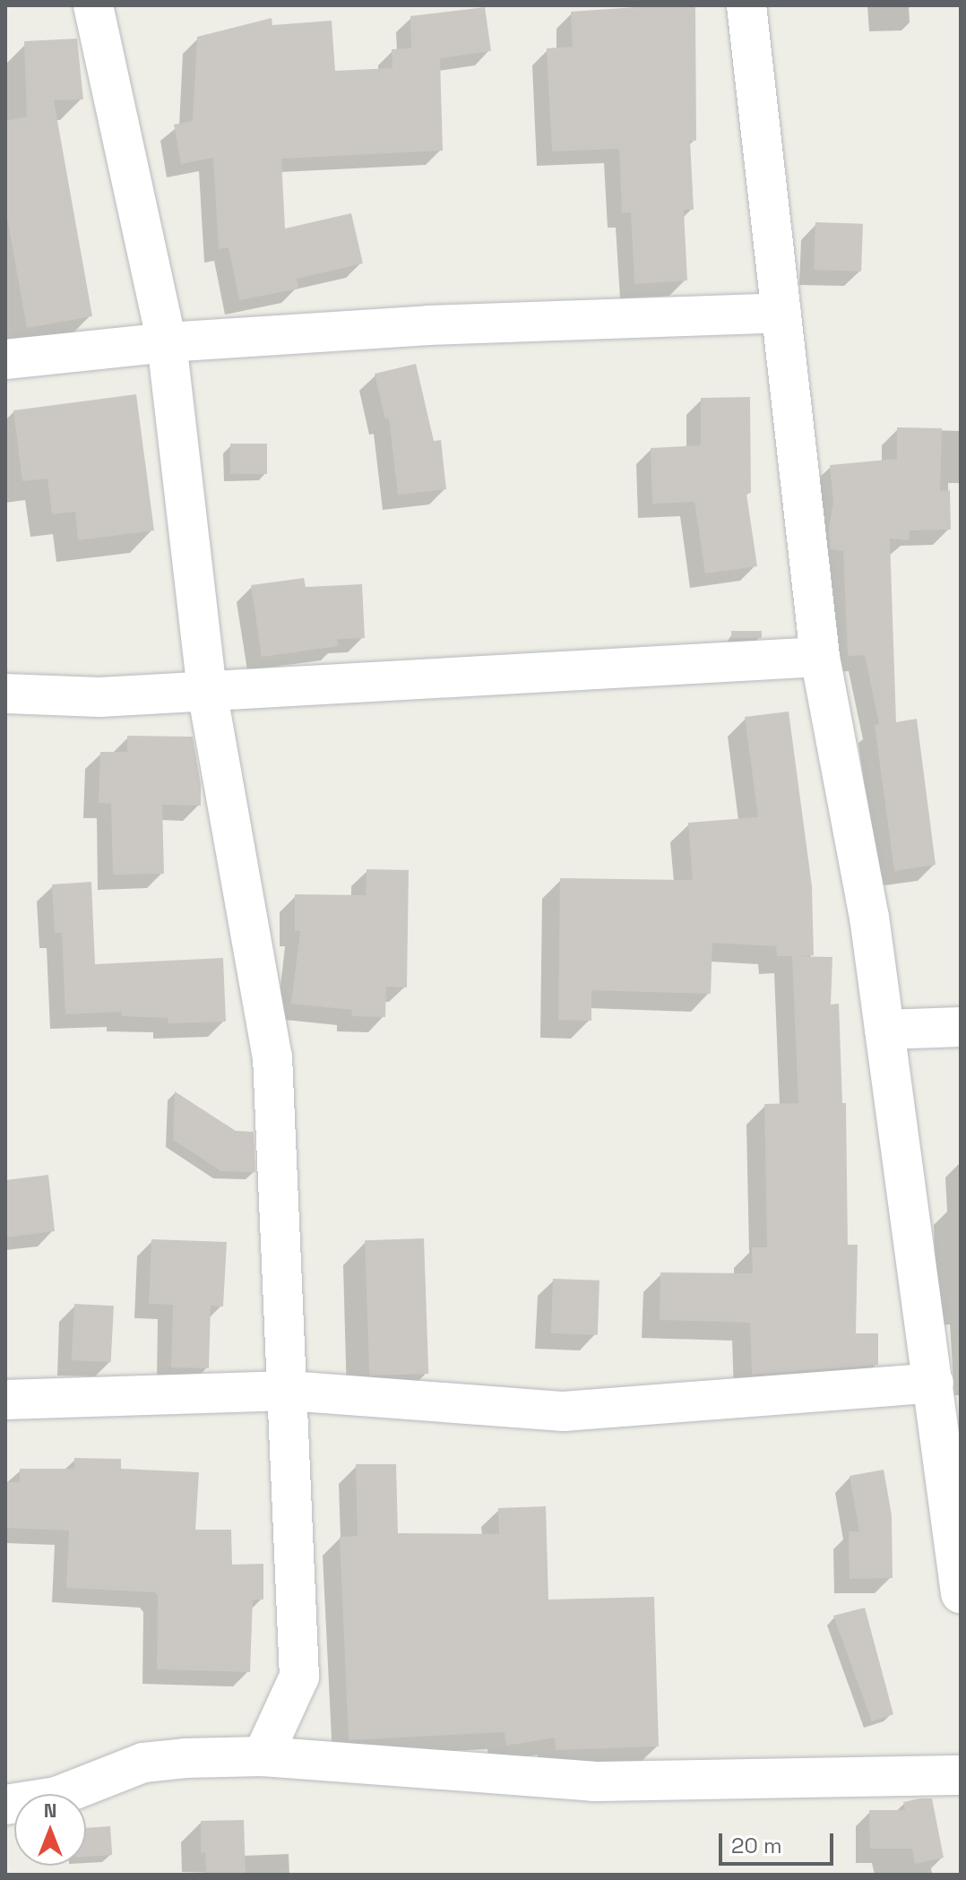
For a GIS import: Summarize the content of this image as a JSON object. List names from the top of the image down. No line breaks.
{"scale_bar":"20 m","north":"top"}
